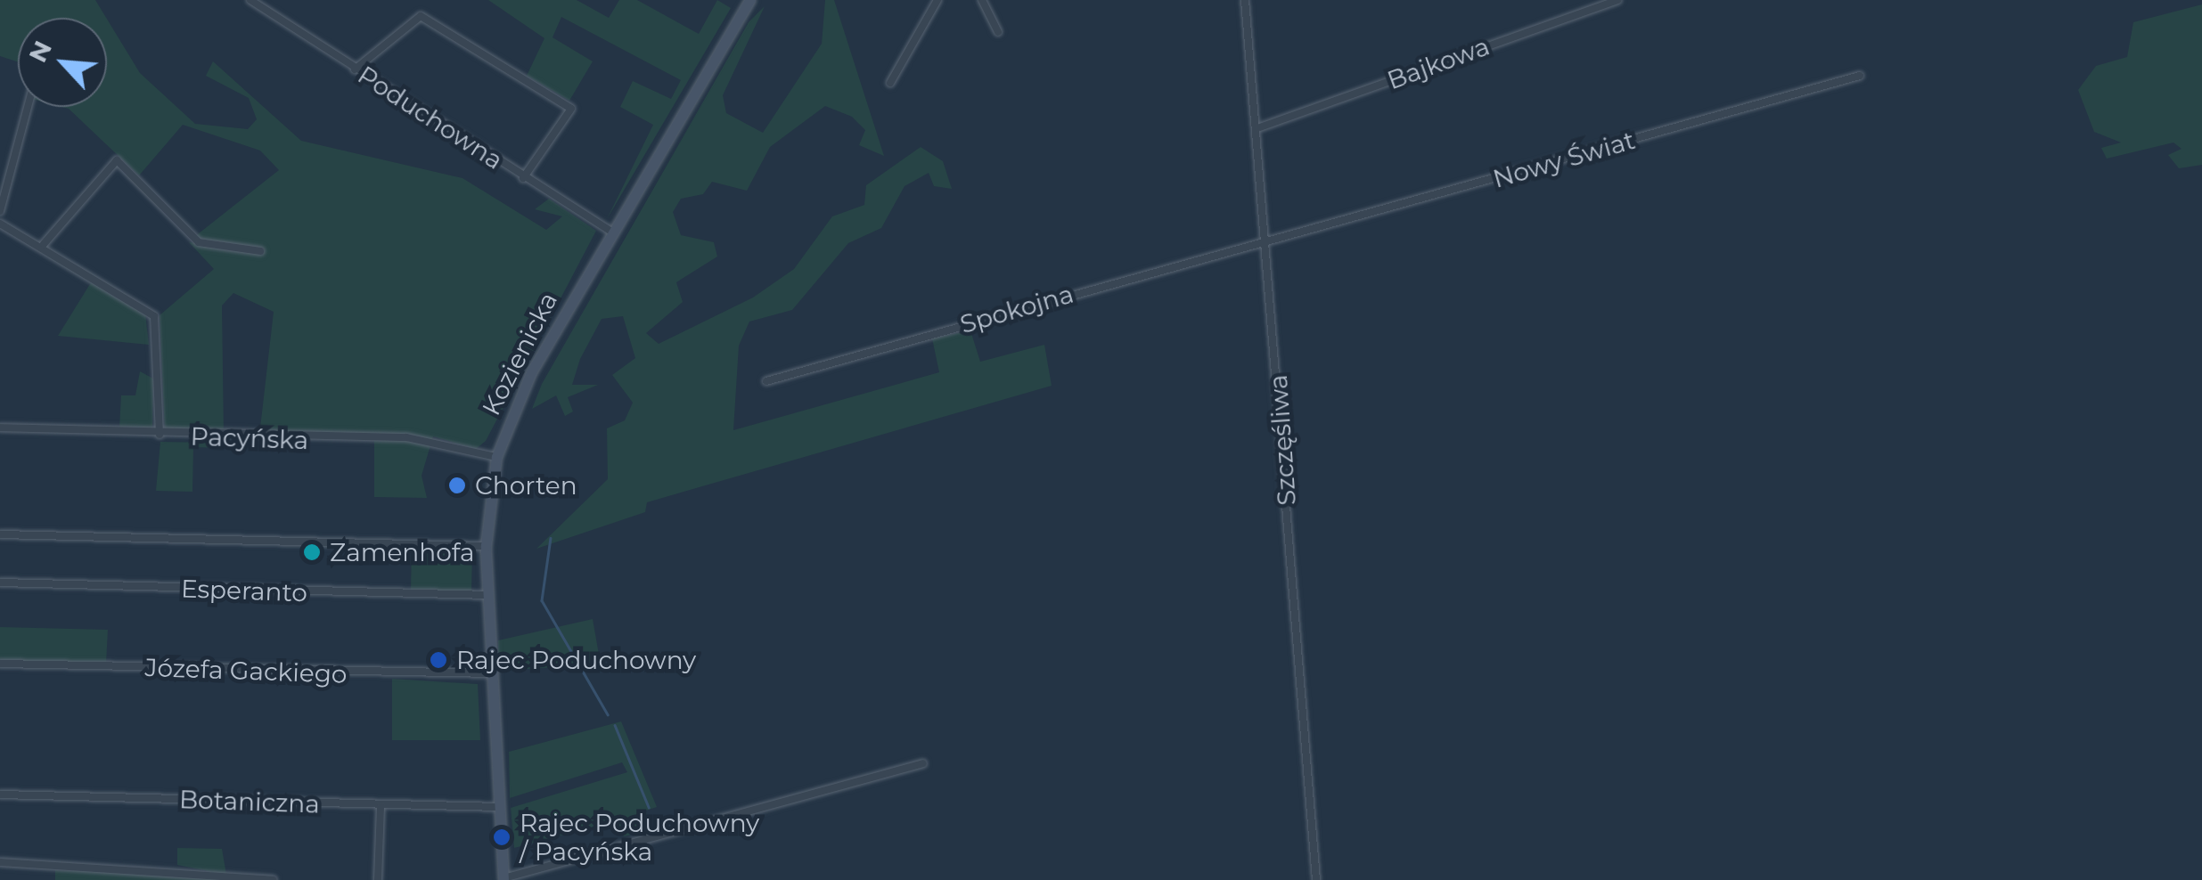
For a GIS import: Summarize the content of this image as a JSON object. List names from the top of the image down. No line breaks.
{"streets":{"main road":["Kozienicka"],"street":["Bajkowa","Poduchowna","Nowy Świat","Spokojna","Pacyńska","Szczęśliwa","Esperanto","Józefa Gackiego","Botaniczna"]},"crossings":[["Bajkowa","Szczęśliwa"],["Poduchowna","Kozienicka"],["Nowy Świat","Spokojna"],["Nowy Świat","Szczęśliwa"],["Spokojna","Szczęśliwa"],["Kozienicka","Pacyńska"],["Kozienicka","Esperanto"],["Kozienicka","Józefa Gackiego"],["Kozienicka","Botaniczna"]],"places":["Chorten","Zamenhofa","Rajec Poduchowny","Rajec Poduchowny / Pacyńska"],"north":"top left"}
